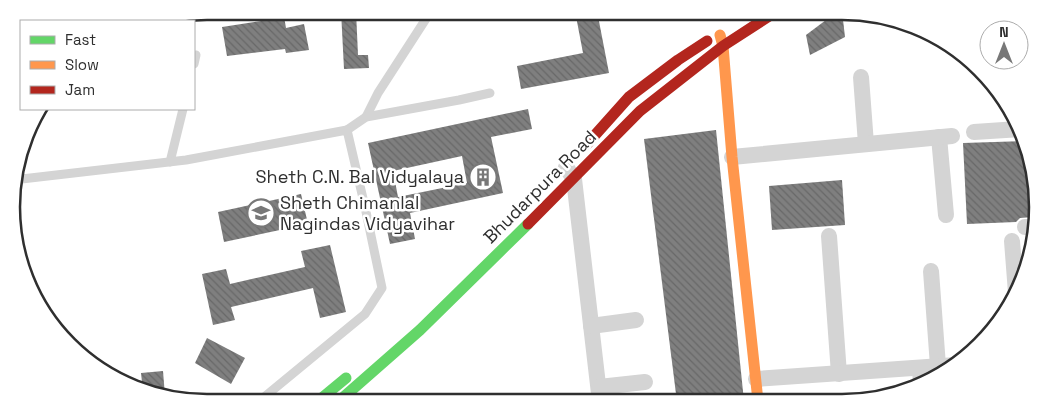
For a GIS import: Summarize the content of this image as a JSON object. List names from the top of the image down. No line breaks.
{"streets":{"street":["Bhudarpura Road"]},"places":{"building":["Sheth C.N. Bal Vidyalaya"],"school or university":["Sheth Chimanlal Nagindas Vidyavihar"]},"legend":["Fast","Slow","Jam"],"north":"top"}
